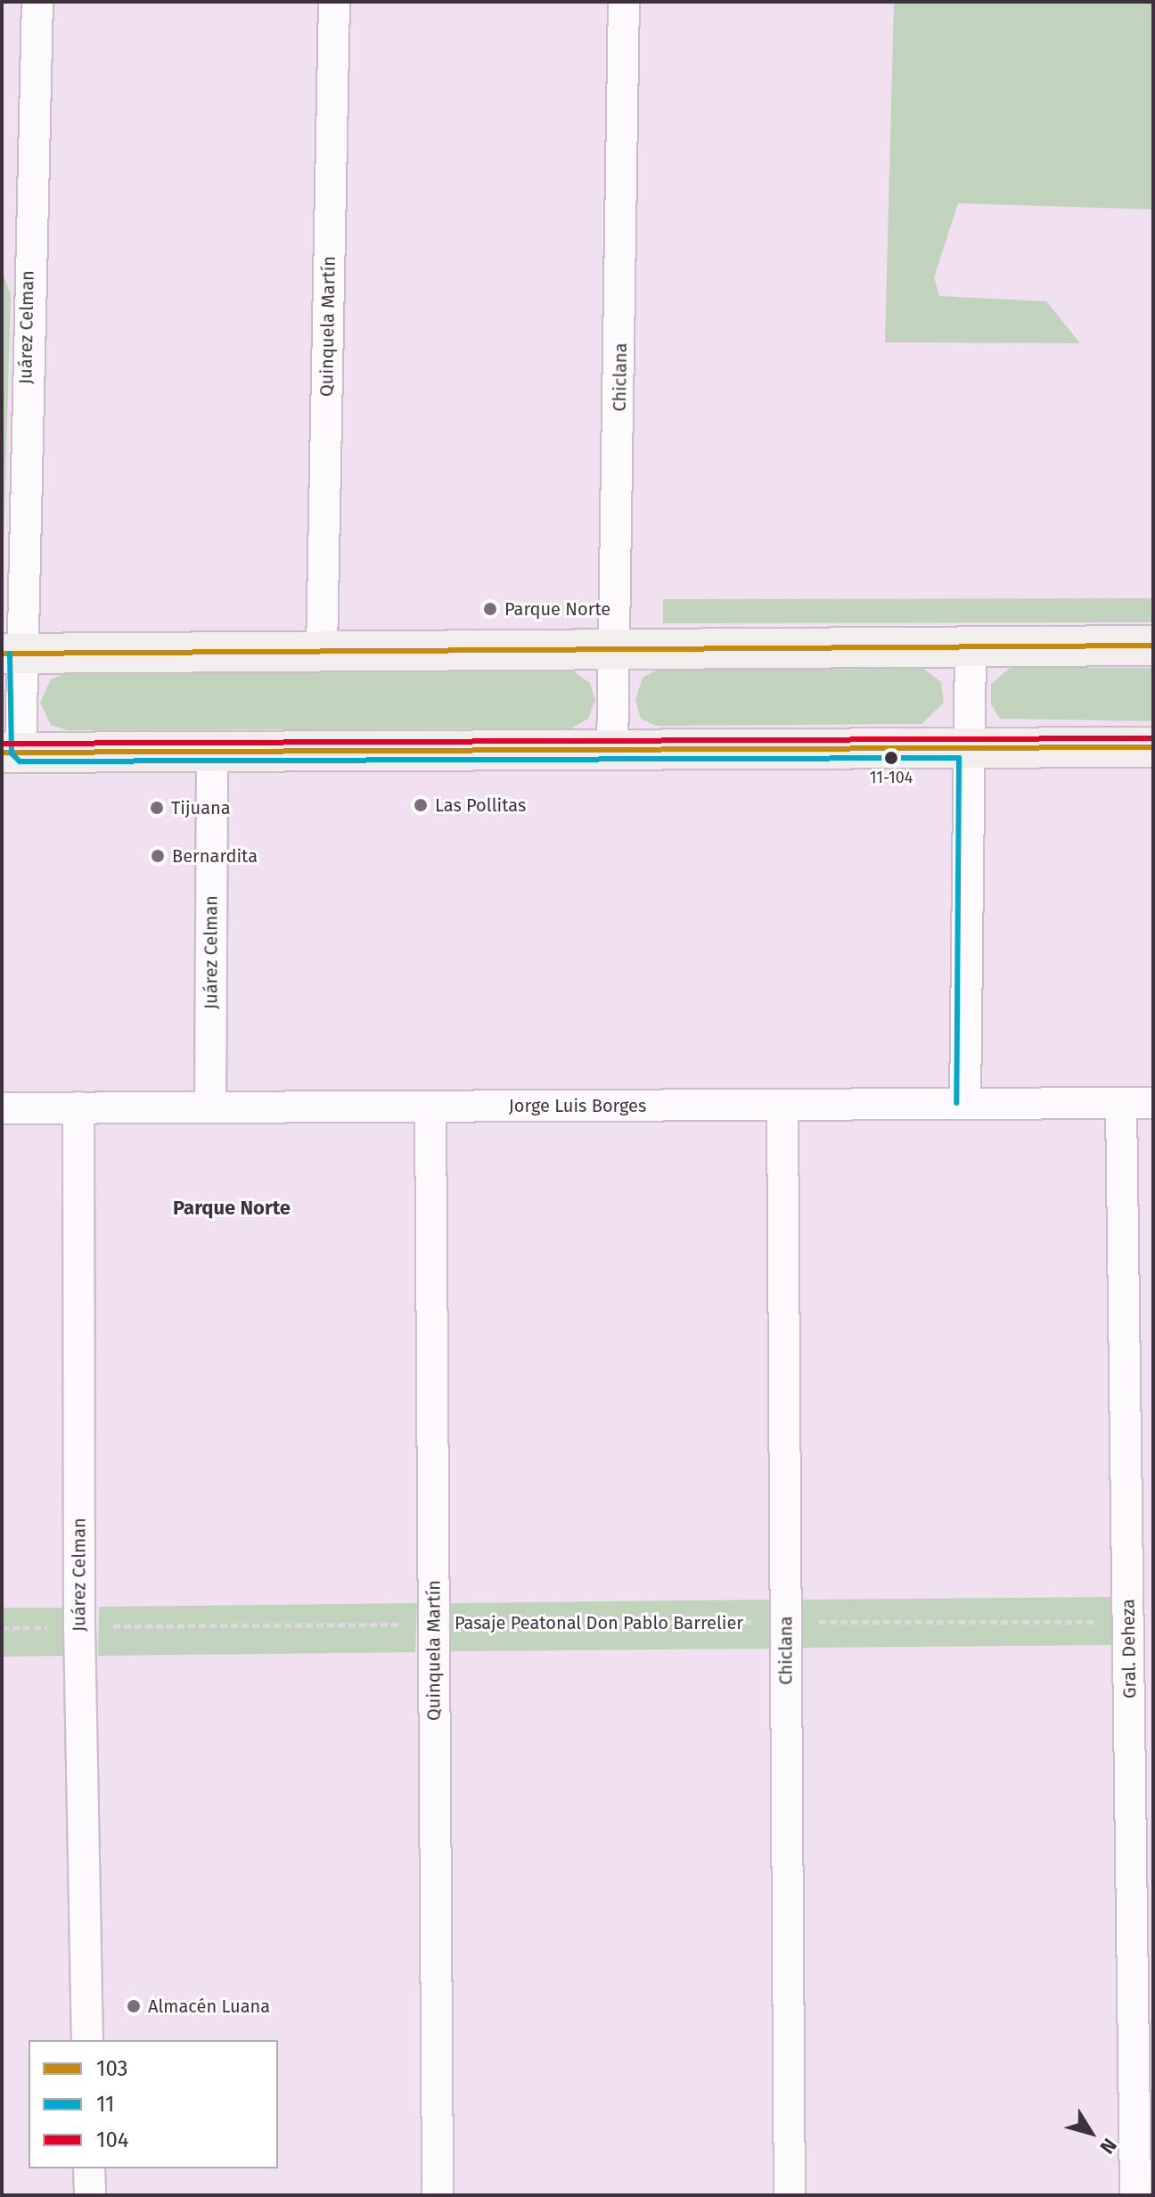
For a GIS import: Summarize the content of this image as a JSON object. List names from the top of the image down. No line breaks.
{"streets":{"street":["Quinquela Martín","Juárez Celman","Chiclana","Jorge Luis Borges","Gral. Deheza"],"path":["Pasaje Peatonal Don Pablo Barrelier"]},"crossings":[["Quinquela Martín","Jorge Luis Borges"],["Quinquela Martín","Pasaje Peatonal Don Pablo Barrelier"],["Juárez Celman","Jorge Luis Borges"],["Juárez Celman","Pasaje Peatonal Don Pablo Barrelier"],["Chiclana","Jorge Luis Borges"],["Chiclana","Pasaje Peatonal Don Pablo Barrelier"],["Jorge Luis Borges","Gral. Deheza"],["Pasaje Peatonal Don Pablo Barrelier","Gral. Deheza"]],"districts":["Parque Norte"],"places":["Parque Norte","11-104","Las Pollitas","Tijuana","Bernardita","Almacén Luana"],"lines":["transit line 103","transit line 11","transit line 104"],"legend":["103","11","104"],"north":"bottom right"}
